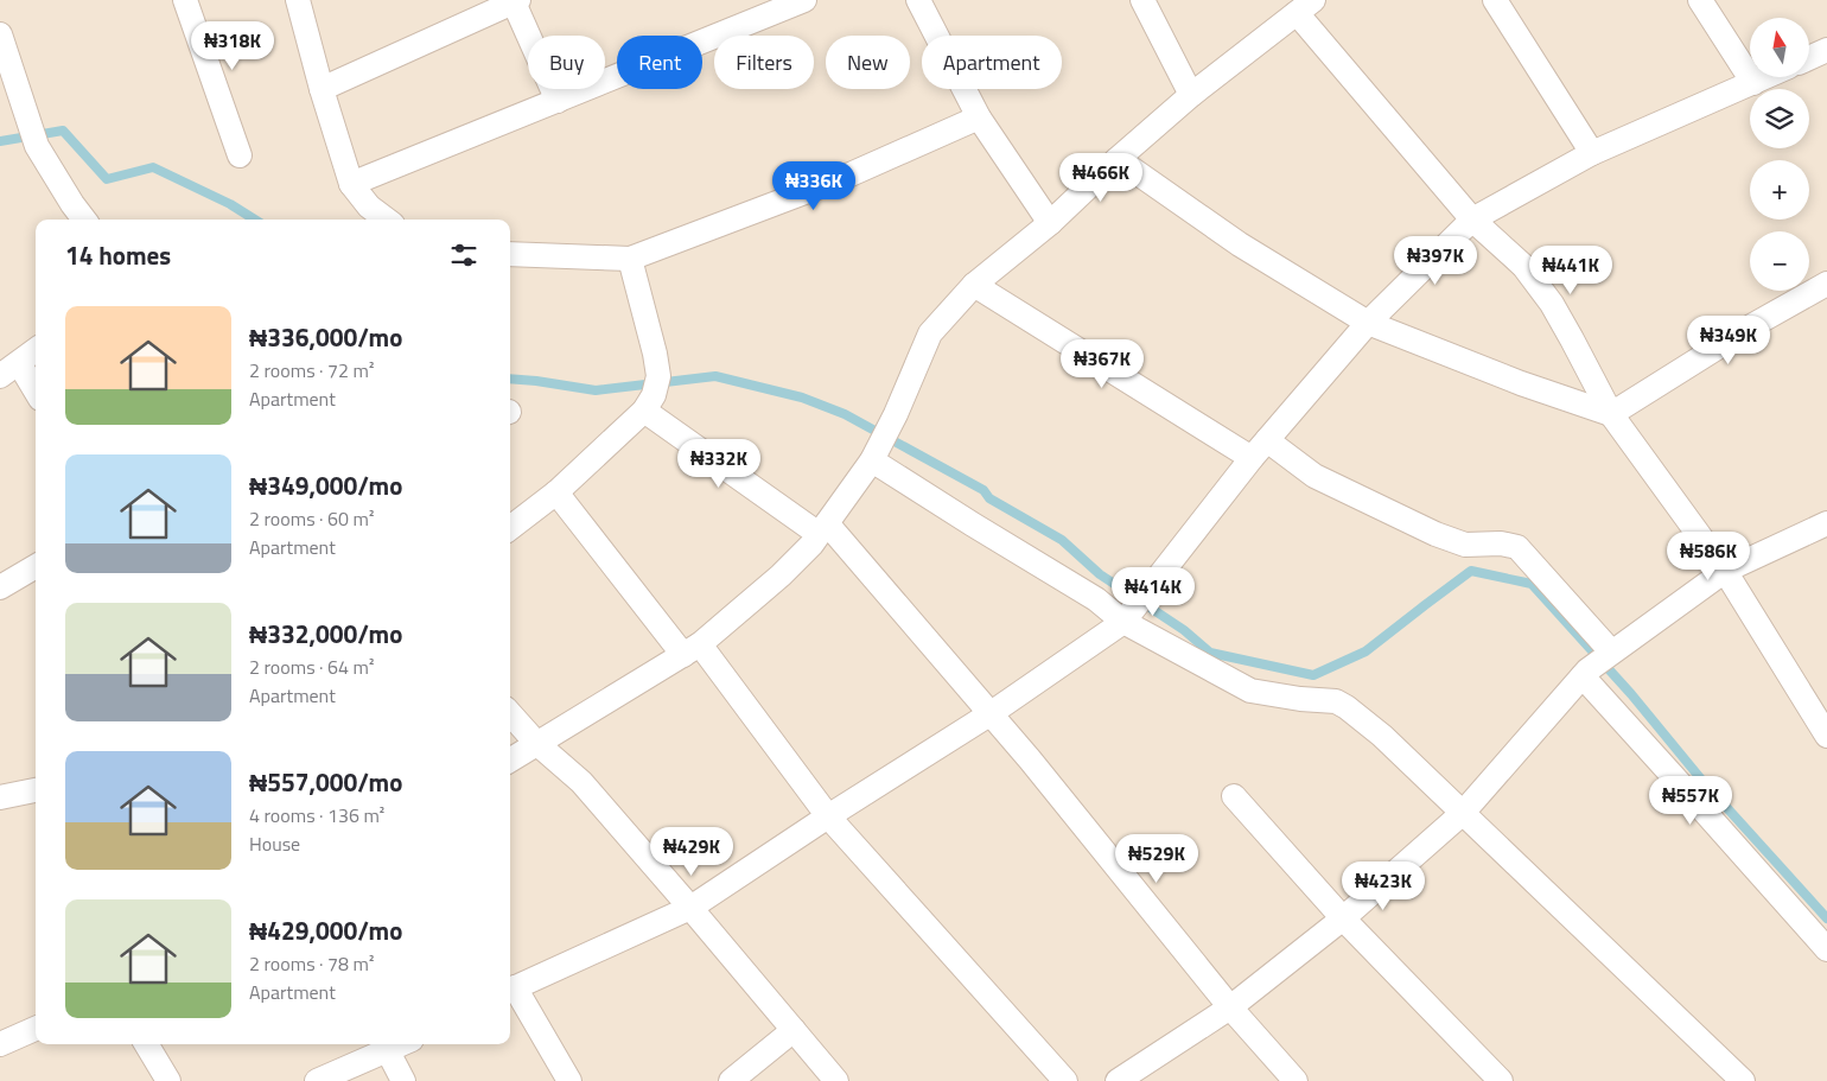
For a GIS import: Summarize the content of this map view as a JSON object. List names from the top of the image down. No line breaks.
{"north":"top","page":{"map_buttons":["+","−"],"price":["₦318K","₦466K","₦336K","₦397K","₦441K","₦349K","₦367K","₦332K","₦586K","₦414K","₦557K","₦429K","₦529K","₦423K"],"chip":["Buy","Rent","Filters","New","Apartment"],"heading":"14 homes","list":[{"name":"₦336,000/mo","note":"2 rooms · 72 m² · Apartment"},{"name":"₦349,000/mo","note":"2 rooms · 60 m² · Apartment"},{"name":"₦332,000/mo","note":"2 rooms · 64 m² · Apartment"},{"name":"₦557,000/mo","note":"4 rooms · 136 m² · House"},{"name":"₦429,000/mo","note":"2 rooms · 78 m² · Apartment"}]}}
